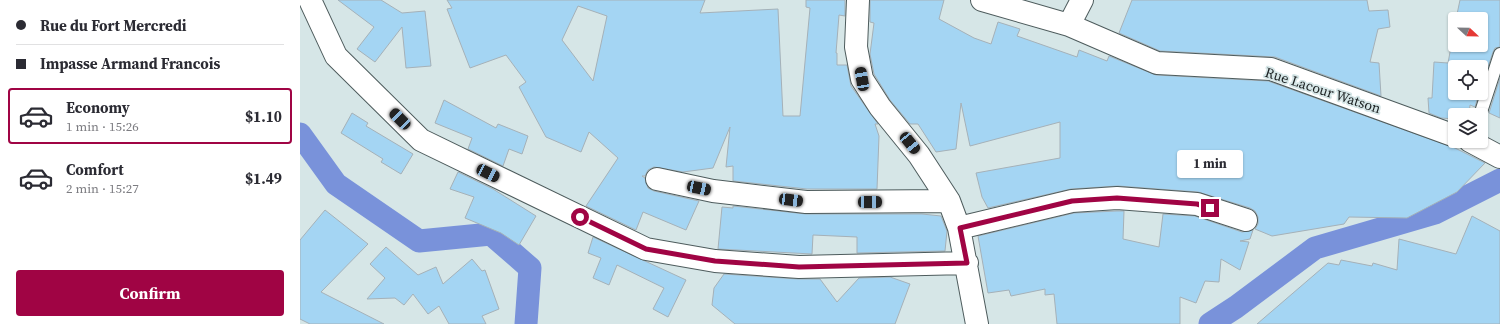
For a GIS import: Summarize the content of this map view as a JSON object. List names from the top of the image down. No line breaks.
{"streets":{"street":["Rue Lacour Watson"]},"north":"right","page":{"banner":["Rue du Fort Mercredi","Impasse Armand Francois"],"list":[{"name":"Economy","note":"1 min · 15:26","value":"$1.10"},{"name":"Comfort","note":"2 min · 15:27","value":"$1.49"}],"bubble":"1 min","buttons":"Confirm"}}
